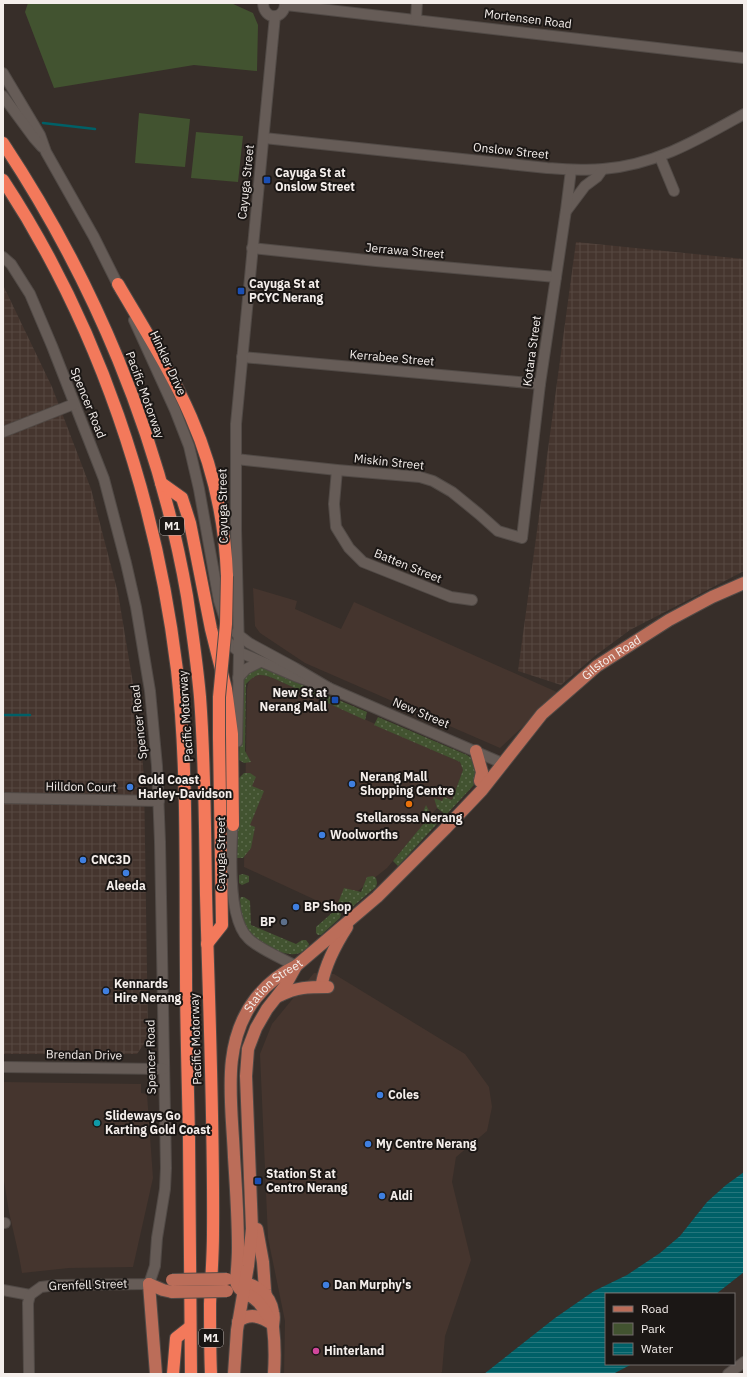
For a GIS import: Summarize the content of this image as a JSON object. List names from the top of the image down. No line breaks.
{"streets":{"highway":["Pacific Motorway","M1"],"main road":["Gilston Road","Station Street","Grenfell Street"],"street":["Mortensen Road","Onslow Street","Cayuga Street","Jerrawa Street","Kotara Street","Kerrabee Street","Hinkler Drive","Spencer Road","Miskin Street","Batten Street","New Street","Hilldon Court","Brendan Drive"]},"crossings":[["Onslow Street","Cayuga Street"],["Onslow Street","Kotara Street"],["Cayuga Street","Jerrawa Street"],["Cayuga Street","Kerrabee Street"],["Cayuga Street","Hinkler Drive"],["Cayuga Street","Miskin Street"],["Cayuga Street","Gilston Road"],["Cayuga Street","New Street"],["Cayuga Street","Station Street"],["Jerrawa Street","Kotara Street"],["Kotara Street","Kerrabee Street"],["Kotara Street","Miskin Street"],["Hinkler Drive","New Street"],["Spencer Road","Hilldon Court"],["Spencer Road","Brendan Drive"],["Spencer Road","Grenfell Street"],["Miskin Street","Batten Street"],["Gilston Road","New Street"],["Gilston Road","Station Street"],["Station Street","Grenfell Street"]],"places":{"transit":["Cayuga St at Onslow Street","Cayuga St at PCYC Nerang","New St at Nerang Mall","Station St at Centro Nerang"],"other":["Nerang Mall Shopping Centre","Gold Coast Harley-Davidson","Stellarossa Nerang","Woolworths","CNC3D","Aleeda","BP Shop","BP","Kennards Hire Nerang","Coles","Slideways Go Karting Gold Coast","My Centre Nerang","Aldi","Dan Murphy's","Hinterland"]},"legend":["Road","Park","Water"]}
